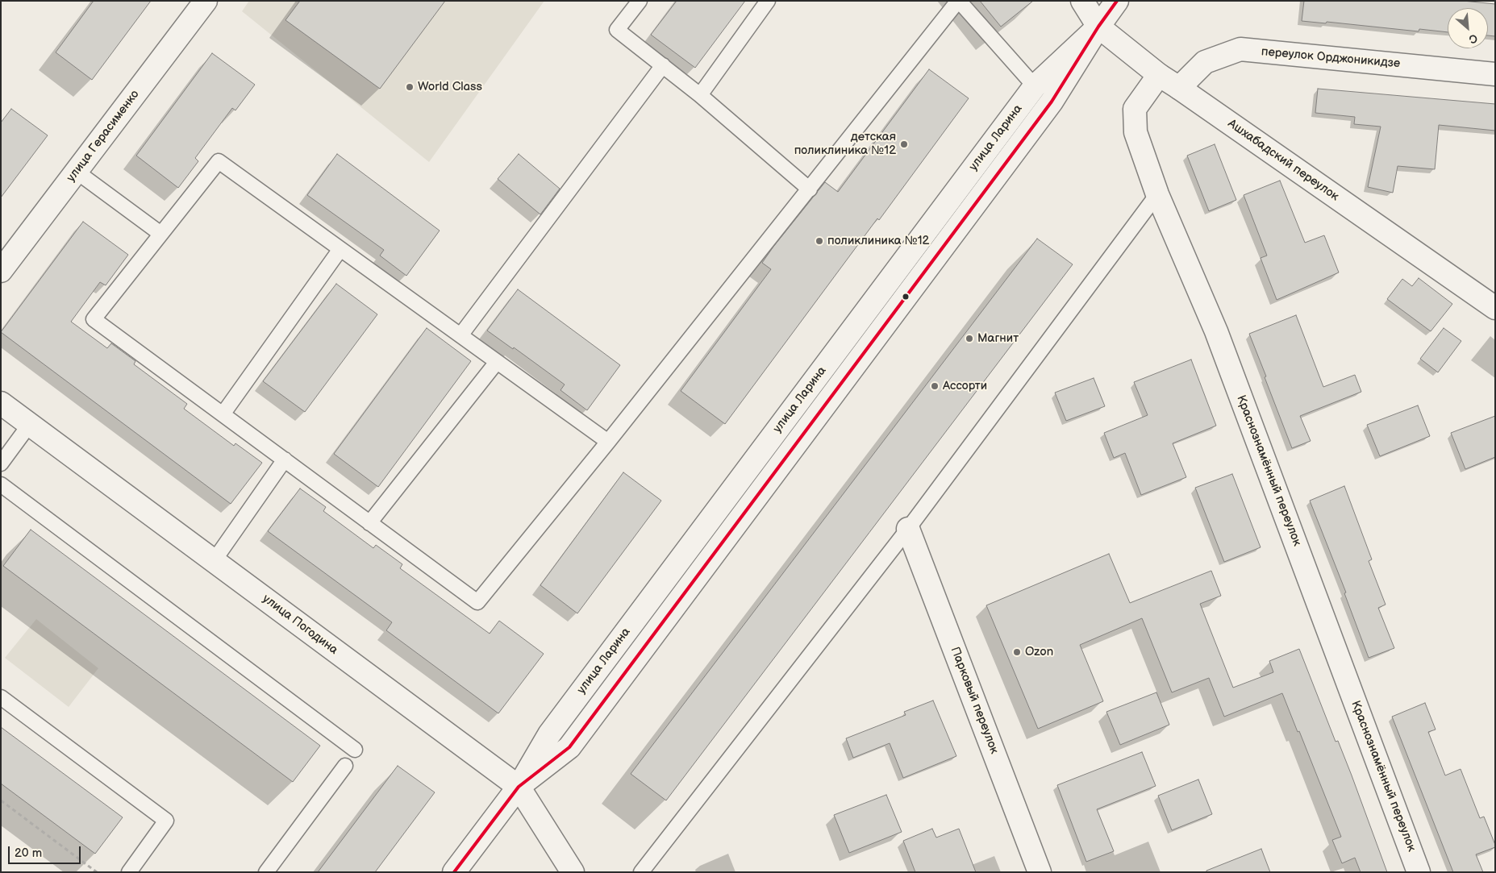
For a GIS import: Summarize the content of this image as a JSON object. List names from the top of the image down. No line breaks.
{"streets":{"street":["переулок Орджоникидзе","улица Герасименко","улица Ларина","Ашхабадский переулок","Краснознамённый переулок","улица Погодина","Парковый переулок"]},"crossings":[["переулок Орджоникидзе","Ашхабадский переулок"],["улица Ларина","Ашхабадский переулок"],["улица Ларина","улица Погодина"],["Ашхабадский переулок","Краснознамённый переулок"]],"places":["World Class","детская поликлиника №12","поликлиника №12","Магнит","Ассорти","Ozon"],"scale_bar":"20 m","north":"bottom right"}
